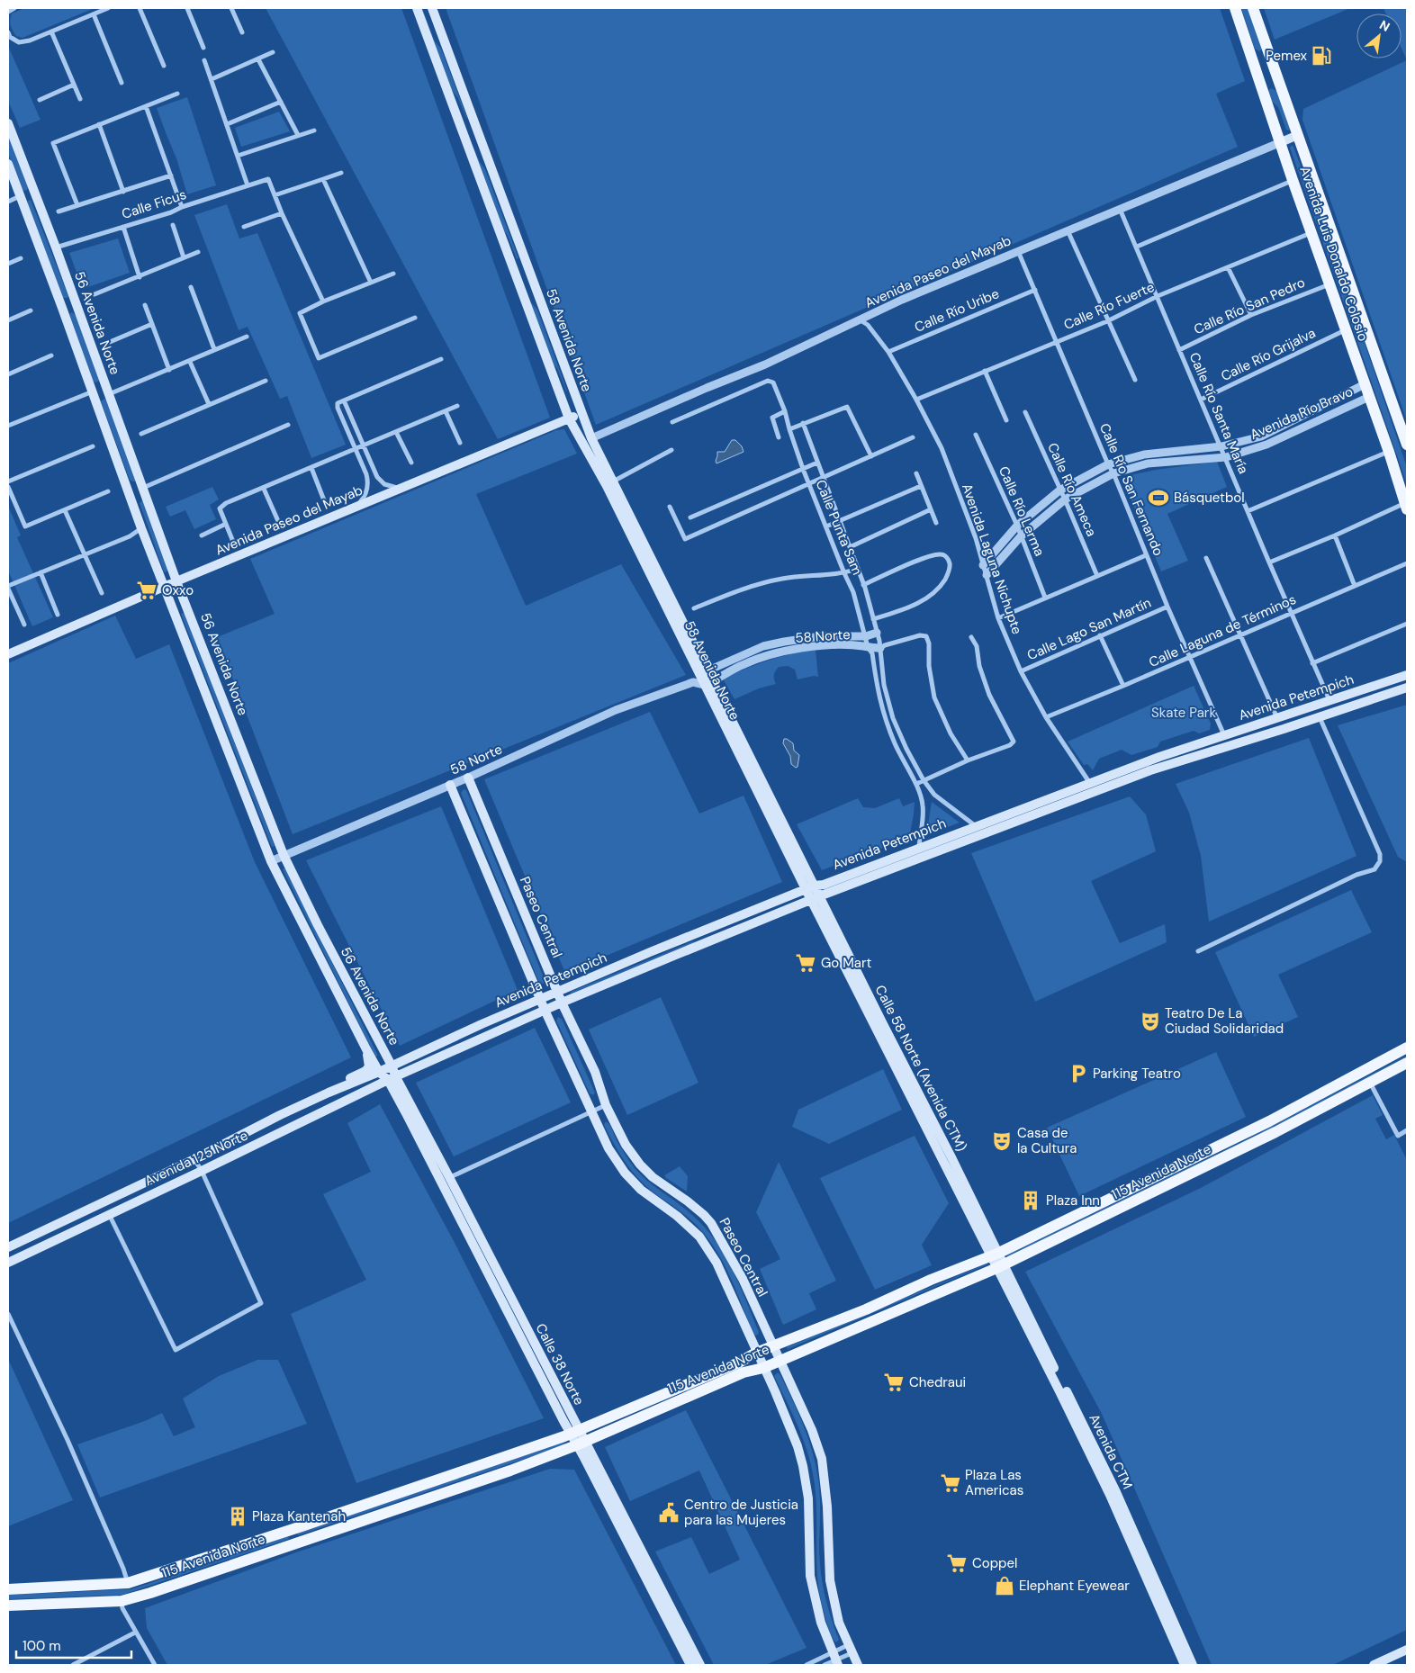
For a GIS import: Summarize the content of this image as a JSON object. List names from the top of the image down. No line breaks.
{"streets":{"main road":["Avenida Luis Donaldo Colosio","Avenida Paseo del Mayab","56 Avenida Norte","58 Avenida Norte","Avenida Petempich","Paseo Central","Calle 58 Norte (Avenida CTM)","Avenida 125 Norte","115 Avenida Norte","Calle 38 Norte","Avenida CTM"],"street":["Calle Ficus","Calle Río Fuerte","Calle Río San Pedro","Calle Río Uribe","Calle Río Grijalva","Calle Río Santa María","Avenida Río Bravo","Calle Río Ameca","Calle Río San Fernando","Calle Río Lerma","Calle Punta Sam","Avenida Laguna Nichupte","Calle Lago San Martín","Calle Laguna de Términos","58 Norte"]},"crossings":[["Calle Ficus","56 Avenida Norte"],["Avenida Luis Donaldo Colosio","Avenida Paseo del Mayab"],["Avenida Luis Donaldo Colosio","Calle Río Fuerte"],["Avenida Luis Donaldo Colosio","Calle Río San Pedro"],["Avenida Luis Donaldo Colosio","Calle Río Grijalva"],["Avenida Luis Donaldo Colosio","Avenida Río Bravo"],["Avenida Paseo del Mayab","56 Avenida Norte"],["Avenida Paseo del Mayab","58 Avenida Norte"],["Avenida Paseo del Mayab","Calle Río Santa María"],["Avenida Paseo del Mayab","Calle Río San Fernando"],["Avenida Paseo del Mayab","Avenida Laguna Nichupte"],["Calle Río Fuerte","Calle Río Santa María"],["Calle Río Fuerte","Calle Río San Fernando"],["Calle Río Fuerte","Avenida Laguna Nichupte"],["Calle Río San Pedro","Calle Río Santa María"],["Calle Río Uribe","Calle Río San Fernando"],["Calle Río Uribe","Avenida Laguna Nichupte"],["56 Avenida Norte","58 Norte"],["56 Avenida Norte","Avenida Petempich"],["56 Avenida Norte","Avenida 125 Norte"],["56 Avenida Norte","Calle 38 Norte"],["58 Avenida Norte","58 Norte"],["58 Avenida Norte","Avenida Petempich"],["58 Avenida Norte","Calle 58 Norte (Avenida CTM)"],["Calle Río Grijalva","Calle Río Santa María"],["Calle Río Santa María","Avenida Río Bravo"],["Calle Río Santa María","Calle Laguna de Términos"],["Calle Río Santa María","Avenida Petempich"],["Avenida Río Bravo","Calle Río Ameca"],["Avenida Río Bravo","Calle Río San Fernando"],["Avenida Río Bravo","Calle Río Lerma"],["Avenida Río Bravo","Avenida Laguna Nichupte"],["Calle Río San Fernando","Calle Lago San Martín"],["Calle Río San Fernando","Calle Laguna de Términos"],["Calle Río San Fernando","Avenida Petempich"],["Calle Punta Sam","58 Norte"],["Calle Punta Sam","Avenida Petempich"],["Avenida Laguna Nichupte","Calle Lago San Martín"],["Avenida Laguna Nichupte","Calle Laguna de Términos"],["Avenida Laguna Nichupte","Avenida Petempich"],["58 Norte","Paseo Central"],["Avenida Petempich","Paseo Central"],["Avenida Petempich","Calle 58 Norte (Avenida CTM)"],["Avenida Petempich","Avenida 125 Norte"],["Avenida Petempich","Calle 38 Norte"],["Paseo Central","115 Avenida Norte"],["Calle 58 Norte (Avenida CTM)","115 Avenida Norte"],["Calle 58 Norte (Avenida CTM)","Avenida CTM"],["Avenida 125 Norte","Calle 38 Norte"],["115 Avenida Norte","Calle 38 Norte"],["115 Avenida Norte","Avenida CTM"]],"parks":["Skate Park"],"places":{"fuel station":["Pemex"],"sports":["Básquetbol"],"supermarket":["Oxxo","Go Mart","Chedraui","Plaza Las Americas","Coppel"],"theatre":["Teatro De La Ciudad Solidaridad","Casa de la Cultura"],"parking":["Parking Teatro"],"building":["Plaza Inn","Plaza Kantenah"],"public building":["Centro de Justicia para las Mujeres"],"shop":["Elephant Eyewear"]},"scale_bar":"100 m","north":"top right"}
